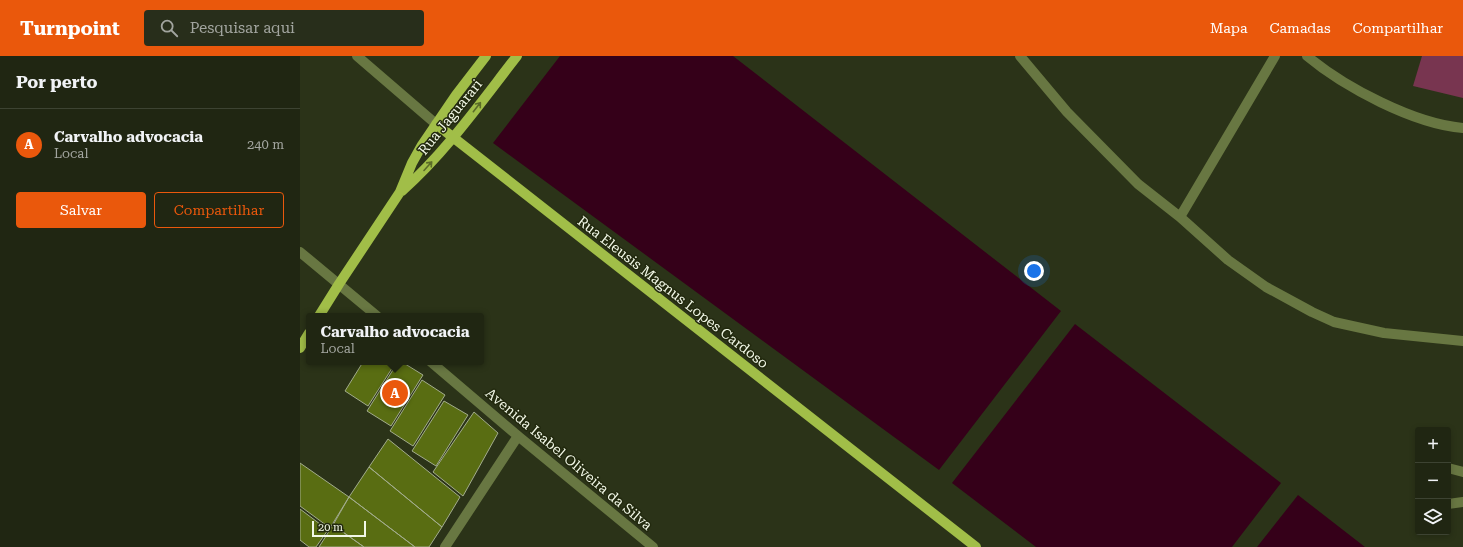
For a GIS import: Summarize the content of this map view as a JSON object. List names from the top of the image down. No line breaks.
{"streets":{"main road":["Rua Jaguarari","Rua Eleusis Magnus Lopes Cardoso"],"street":["Avenida Isabel Oliveira da Silva"]},"crossings":[["Rua Jaguarari","Rua Eleusis Magnus Lopes Cardoso"]],"scale_bar":"20 m","page":{"header":"Turnpoint","search":"Pesquisar aqui","nav":["Mapa","Camadas","Compartilhar"],"heading":"Por perto","list":[{"mark":"A","name":"Carvalho advocacia","note":"Local","value":"240 m"}],"buttons":["Salvar","Compartilhar"],"popup":["Carvalho advocacia","Local"],"pins":"A","map_buttons":["+","−"],"scale":"20 m"}}
